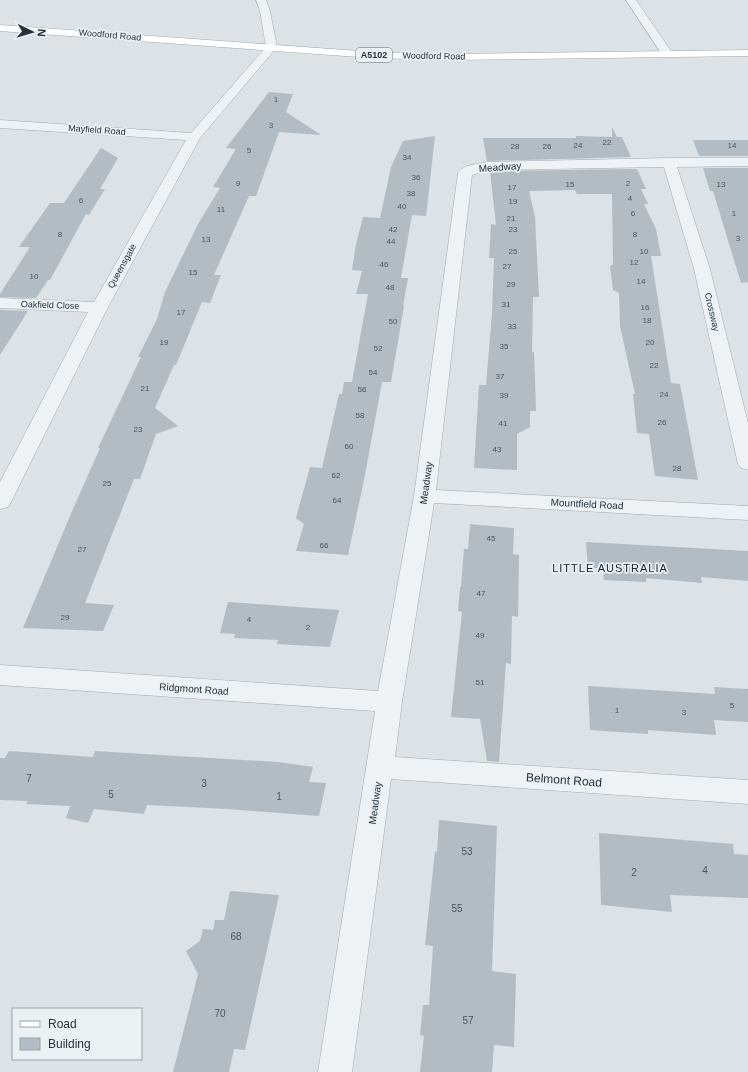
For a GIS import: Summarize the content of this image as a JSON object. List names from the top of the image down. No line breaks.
{"streets":{"main road":["Woodford Road","A5102"],"street":["Mayfield Road","Meadway","Queensgate","Oakfield Close","Crossway","Mountfield Road","Ridgmont Road","Belmont Road"]},"crossings":[["Woodford Road","Queensgate"],["Mayfield Road","Queensgate"],["Meadway","Crossway"],["Meadway","Mountfield Road"],["Meadway","Ridgmont Road"],["Meadway","Belmont Road"],["Queensgate","Oakfield Close"]],"districts":["LITTLE AUSTRALIA"],"house_numbers":["1","3","22","24","14","28","26","5","34","36","9","2","15","13","17","38","4","6","19","40","11","6","1","21","42","23","8","8","3","13","44","25","10","12","46","27","15","10","14","29","48","31","16","17","18","50","33","19","20","35","52","22","54","37","21","56","24","39","58","26","41","23","60","43","28","62","25","64","45","66","27","47","29","4","2","49","51","5","1","3","7","3","5","1","53","4","2","55","68","70","57"],"legend":["Road","Building"],"north":"right"}
